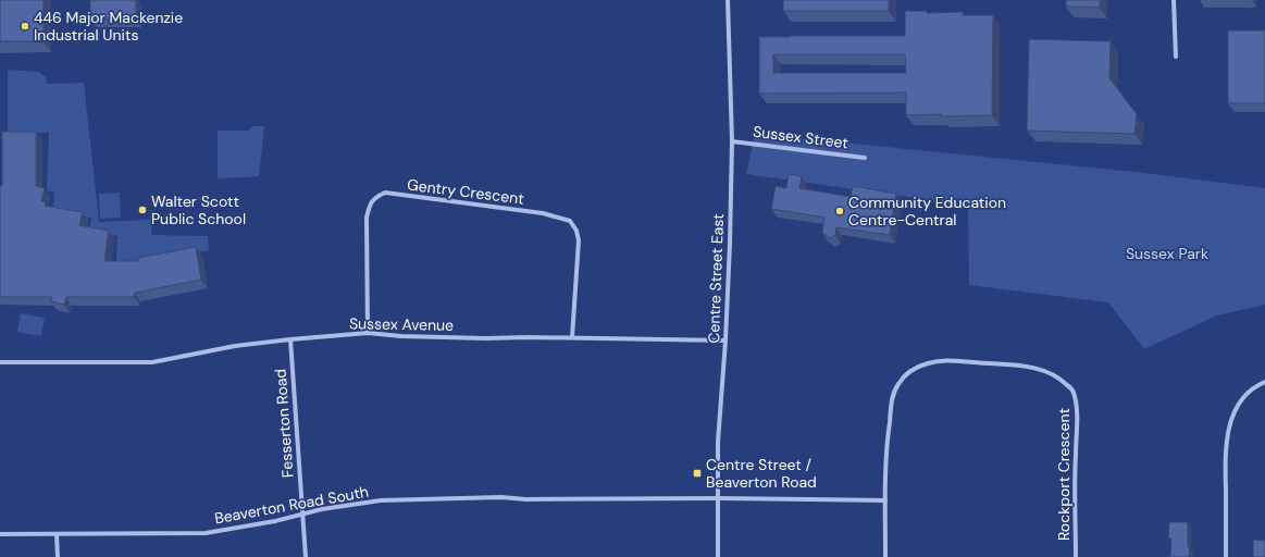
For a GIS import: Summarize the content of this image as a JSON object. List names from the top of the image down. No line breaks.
{"streets":{"street":["Sussex Street","Gentry Crescent","Centre Street East","Sussex Avenue","Fesserton Road","Rockport Crescent","Beaverton Road South"]},"crossings":[["Sussex Street","Centre Street East"],["Gentry Crescent","Sussex Avenue"],["Centre Street East","Sussex Avenue"],["Centre Street East","Beaverton Road South"],["Sussex Avenue","Fesserton Road"],["Fesserton Road","Beaverton Road South"],["Rockport Crescent","Beaverton Road South"]],"parks":["Sussex Park"],"places":{"other":["446 Major Mackenzie Industrial Units","Walter Scott Public School","Community Education Centre-Central"],"transit":["Centre Street / Beaverton Road"]}}
